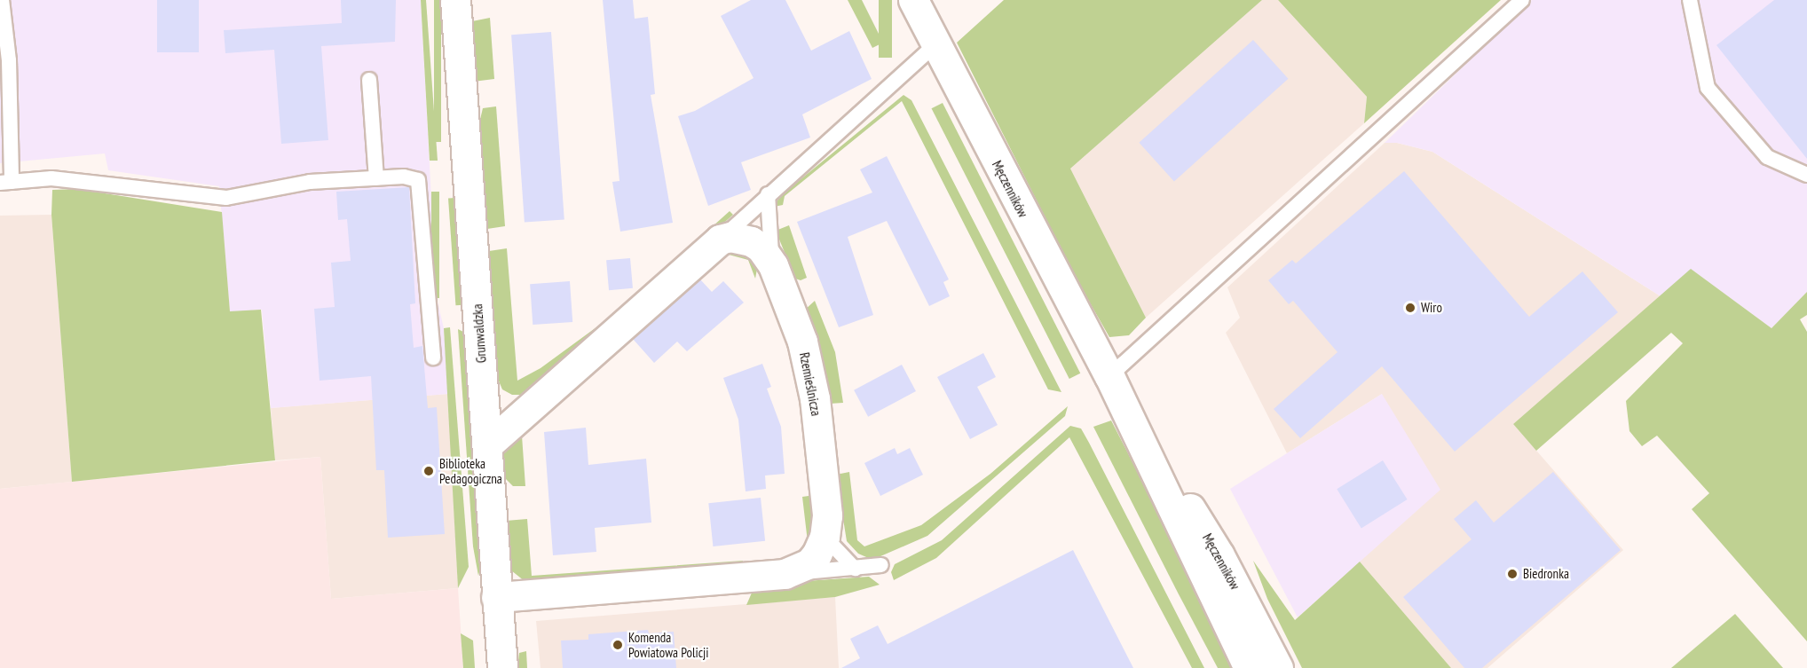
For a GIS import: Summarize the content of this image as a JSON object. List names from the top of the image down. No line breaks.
{"streets":{"street":["Męczenników","Grunwaldzka","Rzemieślnicza"]},"crossings":[["Grunwaldzka","Rzemieślnicza"]],"places":["Wiro","Biblioteka Pedagogiczna","Biedronka","Komenda Powiatowa Policji"]}
